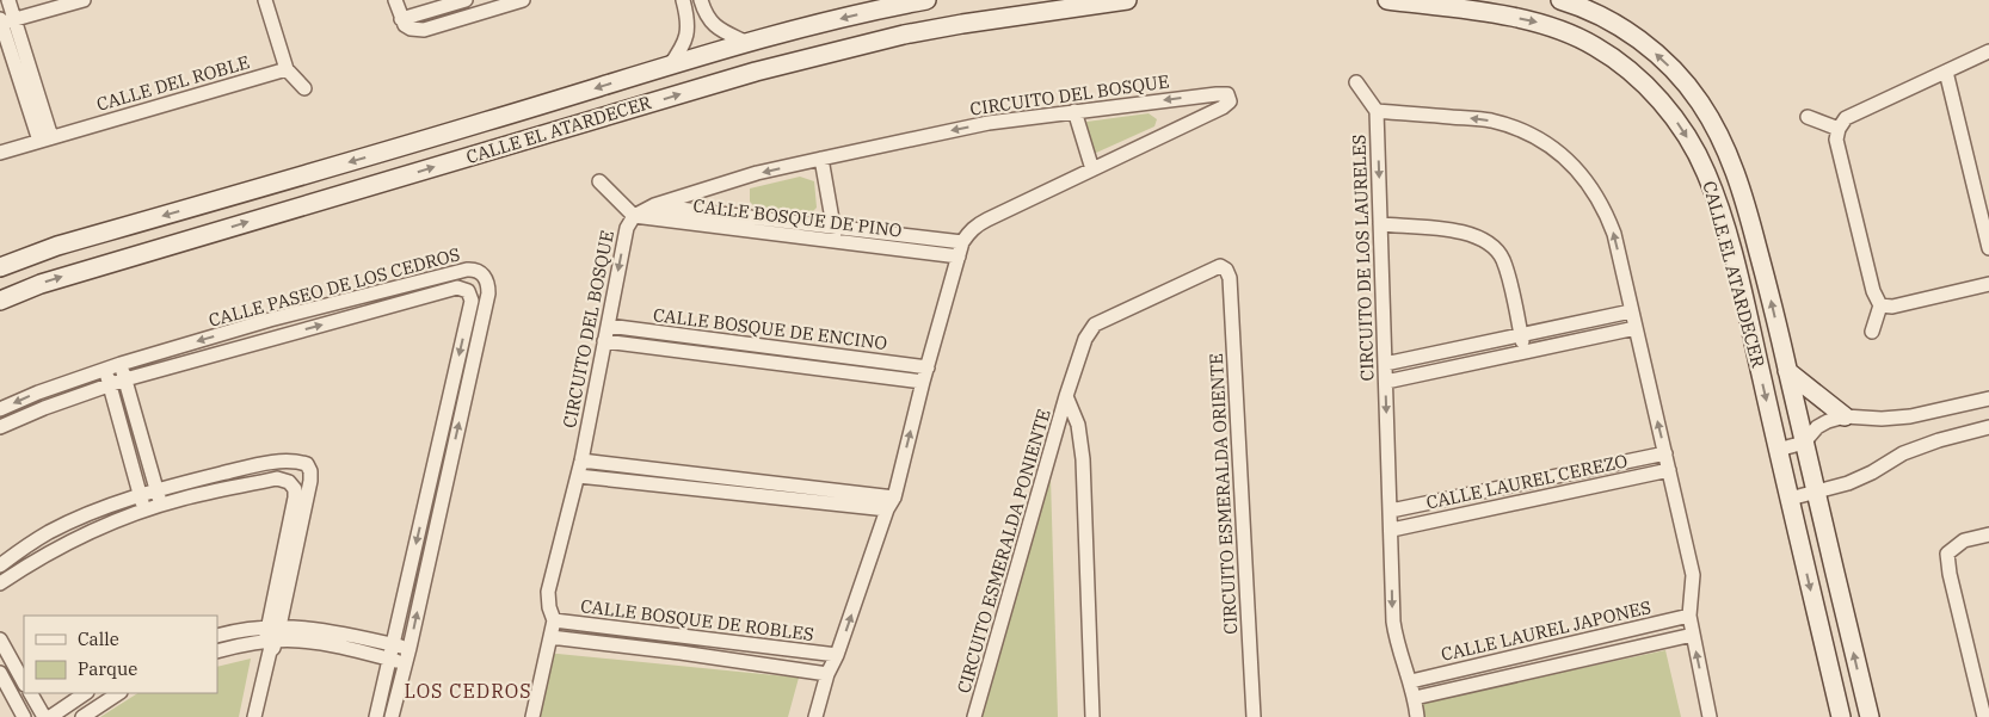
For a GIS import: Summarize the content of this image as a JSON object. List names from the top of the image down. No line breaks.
{"streets":{"street":["CALLE DEL ROBLE","CIRCUITO DEL BOSQUE","CALLE EL ATARDECER","CALLE BOSQUE DE PINO","CIRCUITO DE LOS LAURELES","CALLE PASEO DE LOS CEDROS","CALLE BOSQUE DE ENCINO","CALLE LAUREL CEREZO","CIRCUITO ESMERALDA ORIENTE","CIRCUITO ESMERALDA PONIENTE","CALLE BOSQUE DE ROBLES","CALLE LAUREL JAPONES"]},"crossings":[["CIRCUITO DEL BOSQUE","CALLE BOSQUE DE PINO"],["CIRCUITO DEL BOSQUE","CALLE BOSQUE DE ENCINO"],["CIRCUITO DEL BOSQUE","CALLE BOSQUE DE ROBLES"],["CIRCUITO DE LOS LAURELES","CALLE LAUREL CEREZO"],["CIRCUITO DE LOS LAURELES","CALLE LAUREL JAPONES"],["CIRCUITO ESMERALDA ORIENTE","CIRCUITO ESMERALDA PONIENTE"]],"districts":["LOS CEDROS"],"legend":["Calle","Parque"]}
